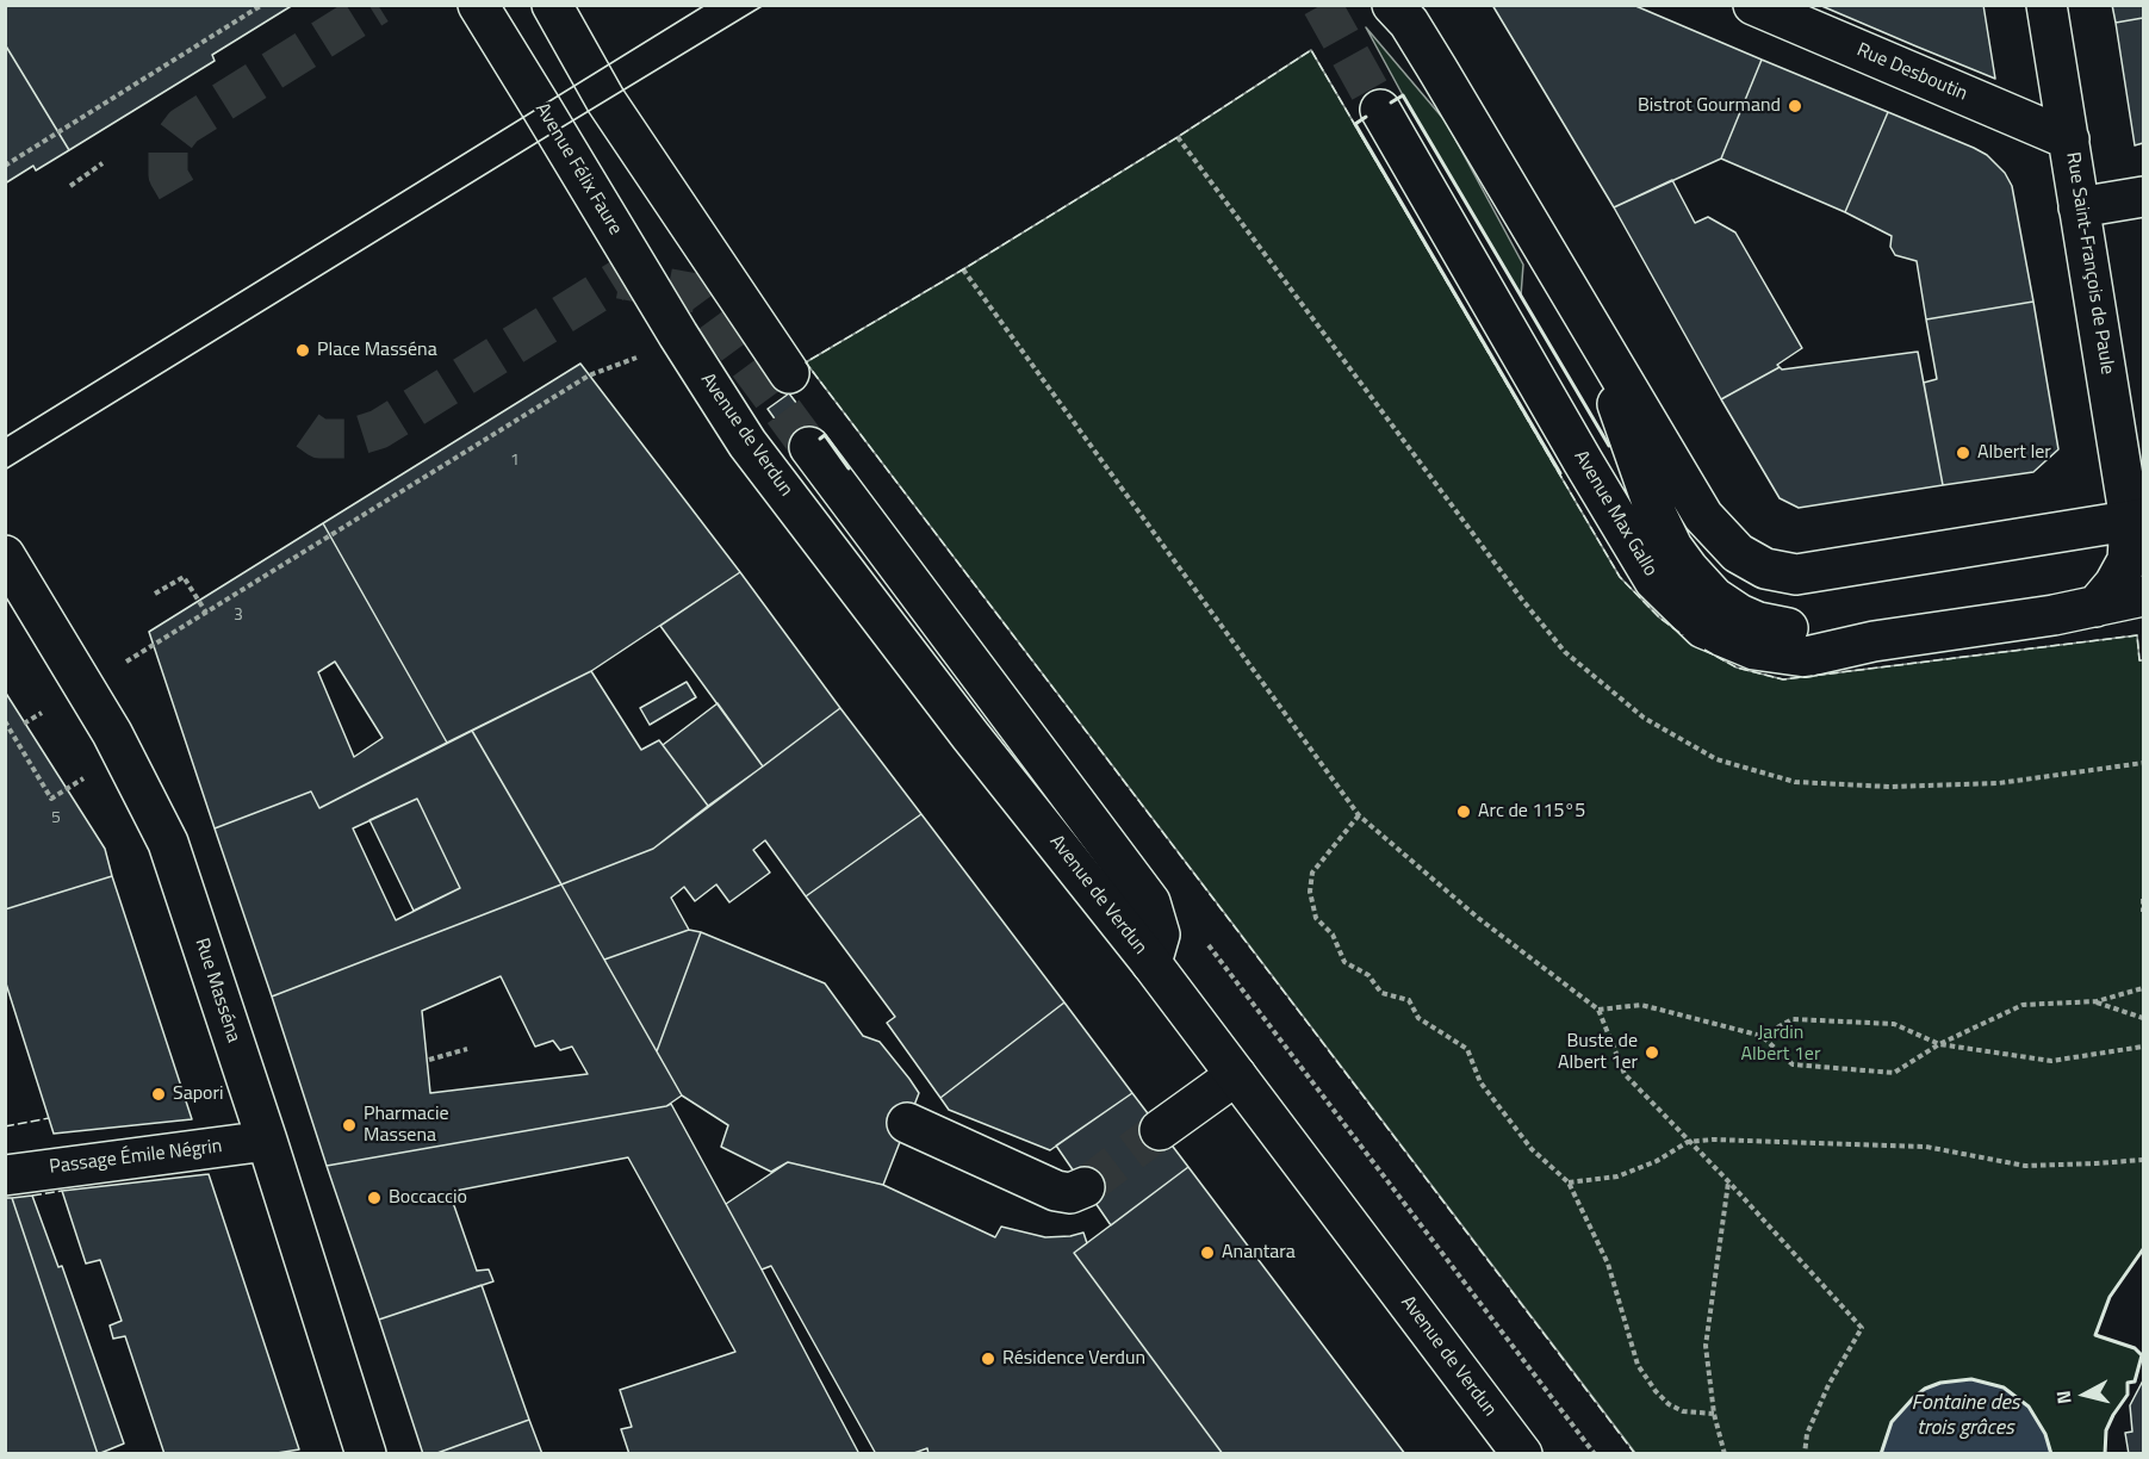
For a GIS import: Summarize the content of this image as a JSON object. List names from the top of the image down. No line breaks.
{"streets":{"main road":["Rue Desboutin","Avenue Félix Faure","Rue Saint-François de Paule","Avenue de Verdun","Avenue Max Gallo","Rue Masséna","Passage Émile Négrin"]},"crossings":[["Rue Desboutin","Rue Saint-François de Paule"],["Avenue Félix Faure","Avenue de Verdun"],["Rue Saint-François de Paule","Avenue Max Gallo"],["Rue Masséna","Passage Émile Négrin"]],"water":["Fontaine des trois grâces"],"parks":["Jardin Albert 1er"],"places":["Bistrot Gourmand","Place Masséna","Albert Ier","Arc de 115°5","Buste de Albert 1er","Sapori","Pharmacie Massena","Boccaccio","Anantara","Résidence Verdun"],"house_numbers":["1","3","5"],"north":"left"}
